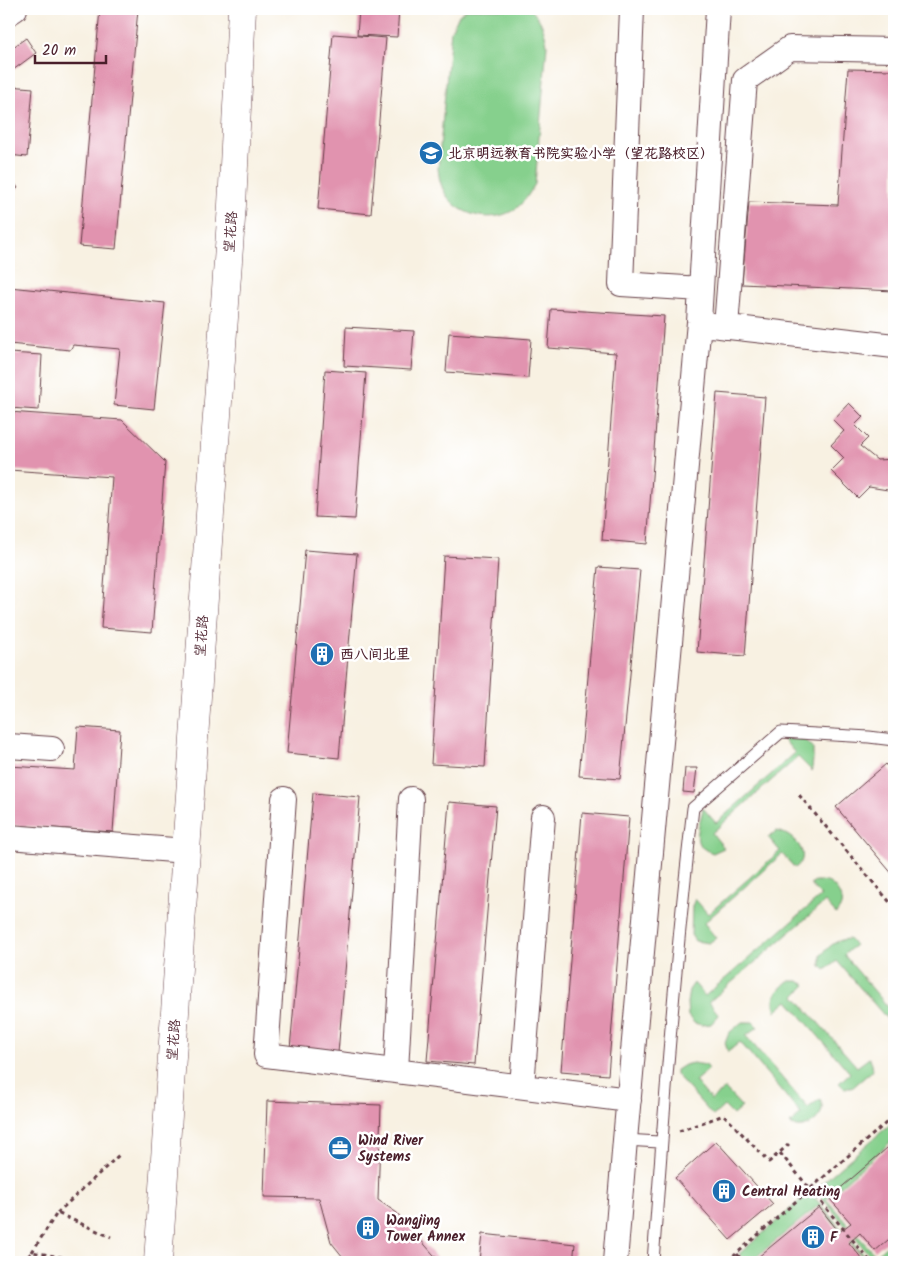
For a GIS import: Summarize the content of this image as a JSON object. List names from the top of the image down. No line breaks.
{"streets":{"street":["望花路"]},"places":{"school or university":["北京明远教育书院实验小学（望花路校区）"],"building":["西八间北里","Central Heating","Wangjing Tower Annex","F"],"office":["Wind River Systems"]},"scale_bar":"20 m"}
